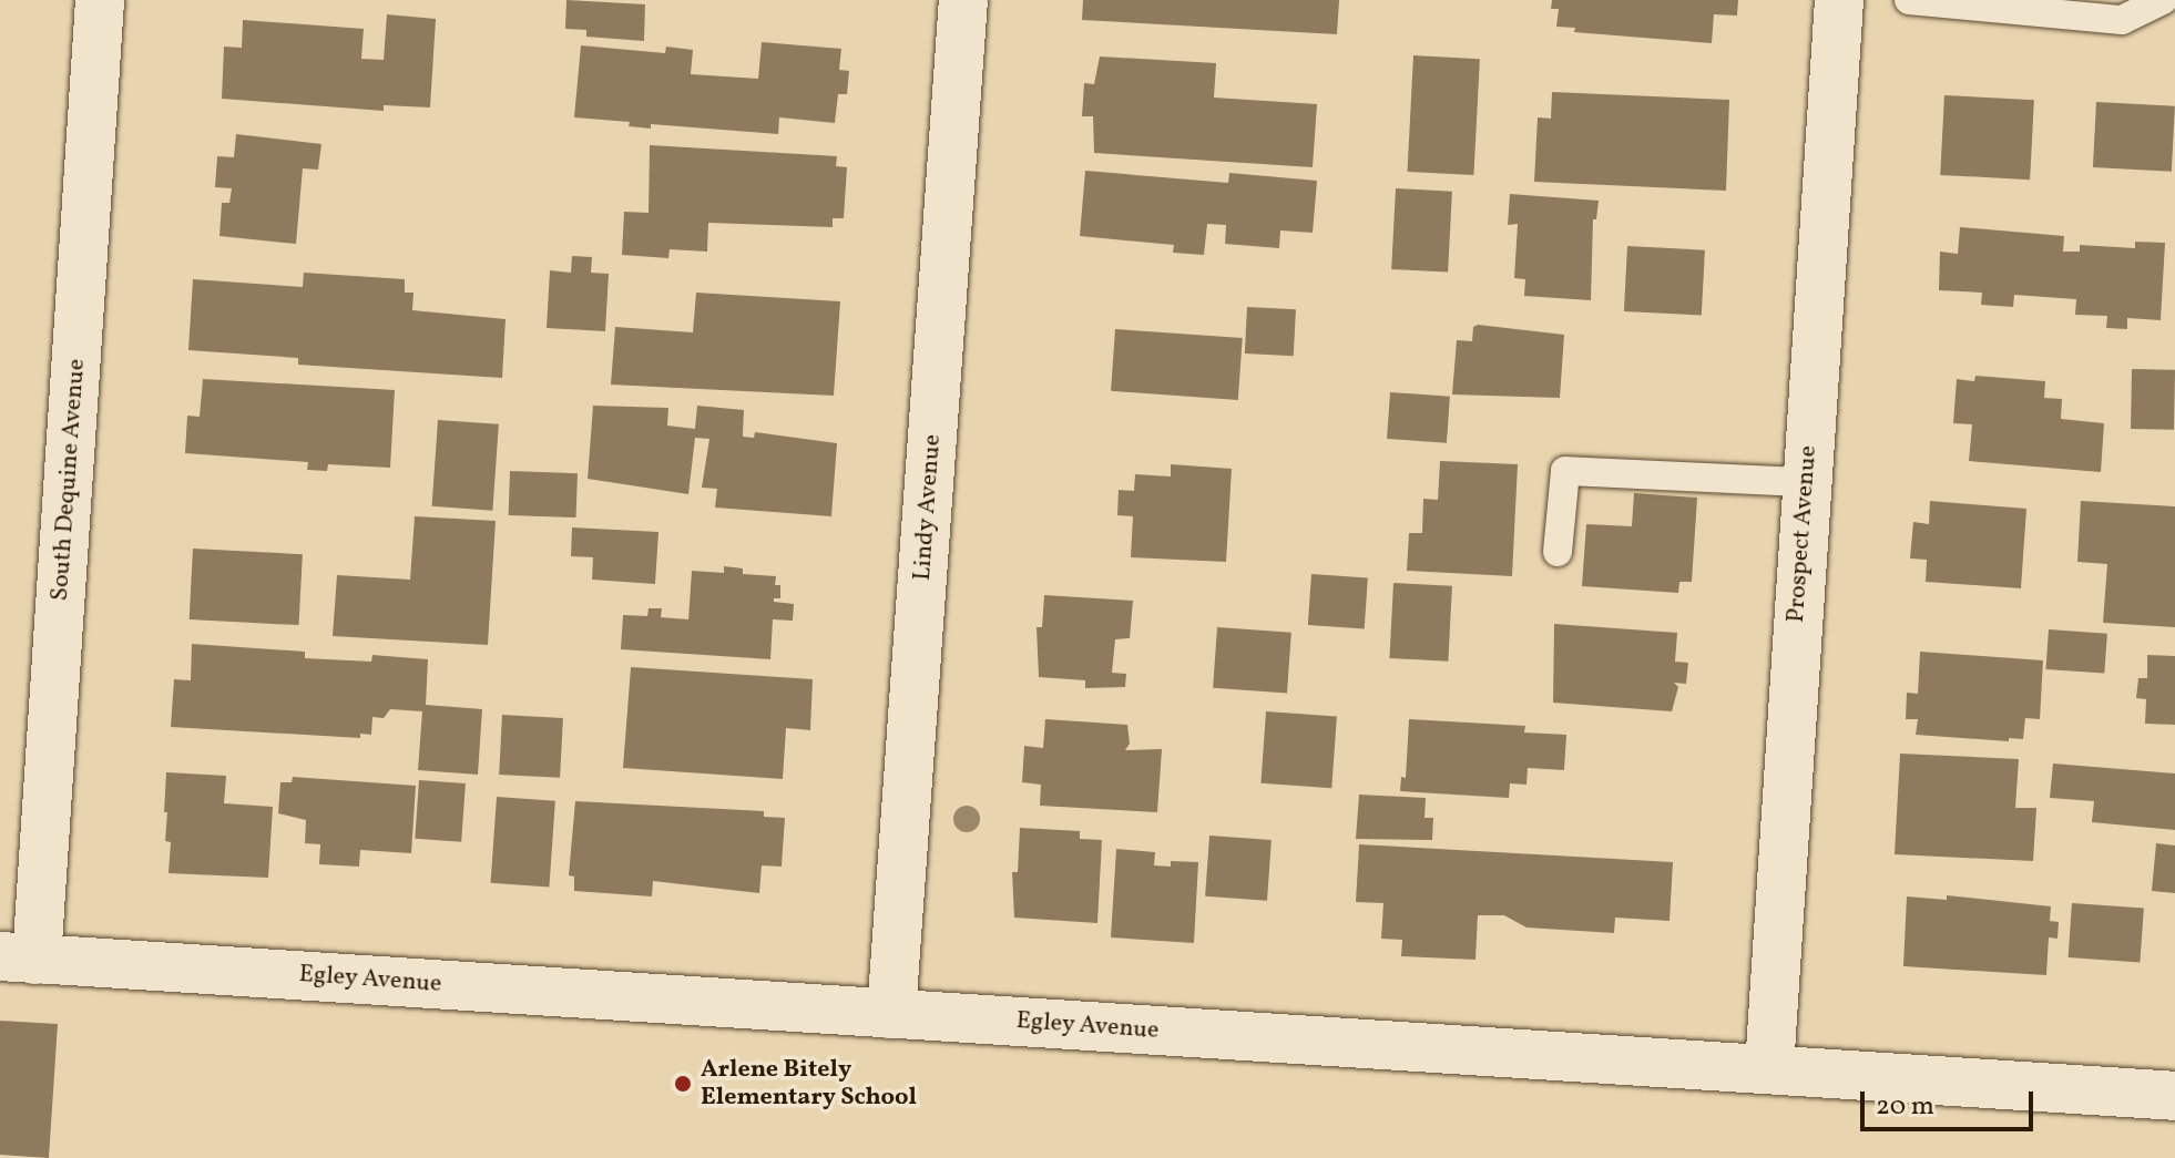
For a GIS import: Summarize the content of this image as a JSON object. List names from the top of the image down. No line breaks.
{"streets":{"street":["South Dequine Avenue","Lindy Avenue","Prospect Avenue","Egley Avenue"]},"crossings":[["South Dequine Avenue","Egley Avenue"],["Lindy Avenue","Egley Avenue"],["Prospect Avenue","Egley Avenue"]],"places":["Arlene Bitely Elementary School"],"scale_bar":"20 m"}
